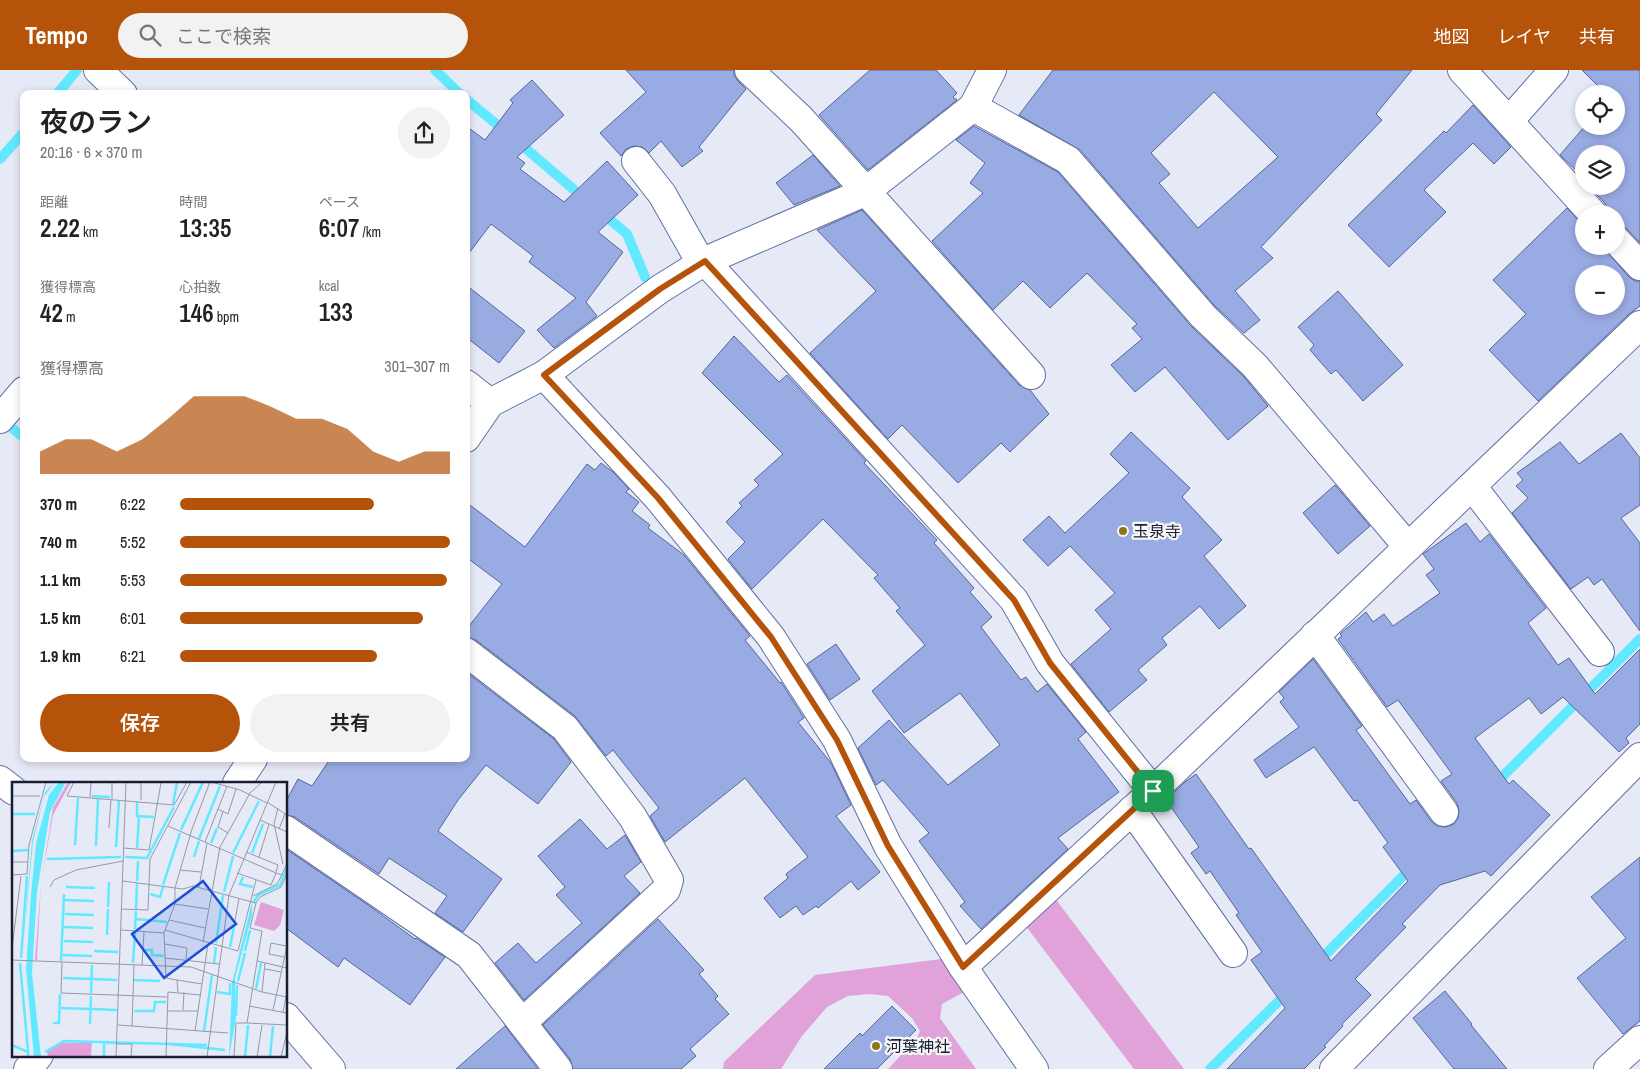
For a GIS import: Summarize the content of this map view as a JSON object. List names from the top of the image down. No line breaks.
{"places":["玉泉寺","河葉神社"],"page":{"header":"Tempo","search":"ここで検索","nav":["地図","レイヤ","共有"],"map_buttons":["+","−"],"heading":["夜のラン","20:16 · 6 × 370 m"],"stats":[["距離","2.22 km"],["時間","13:35"],["ペース","6:07 /km"],["獲得標高","42 m"],["心拍数","146 bpm"],["kcal","133"]],"chart":["獲得標高","301–307 m"],"list":[{"name":"370 m","note":"6:22"},{"name":"740 m","note":"5:52"},{"name":"1.1 km","note":"5:53"},{"name":"1.5 km","note":"6:01"},{"name":"1.9 km","note":"6:21"}],"buttons":["保存","共有"]}}
